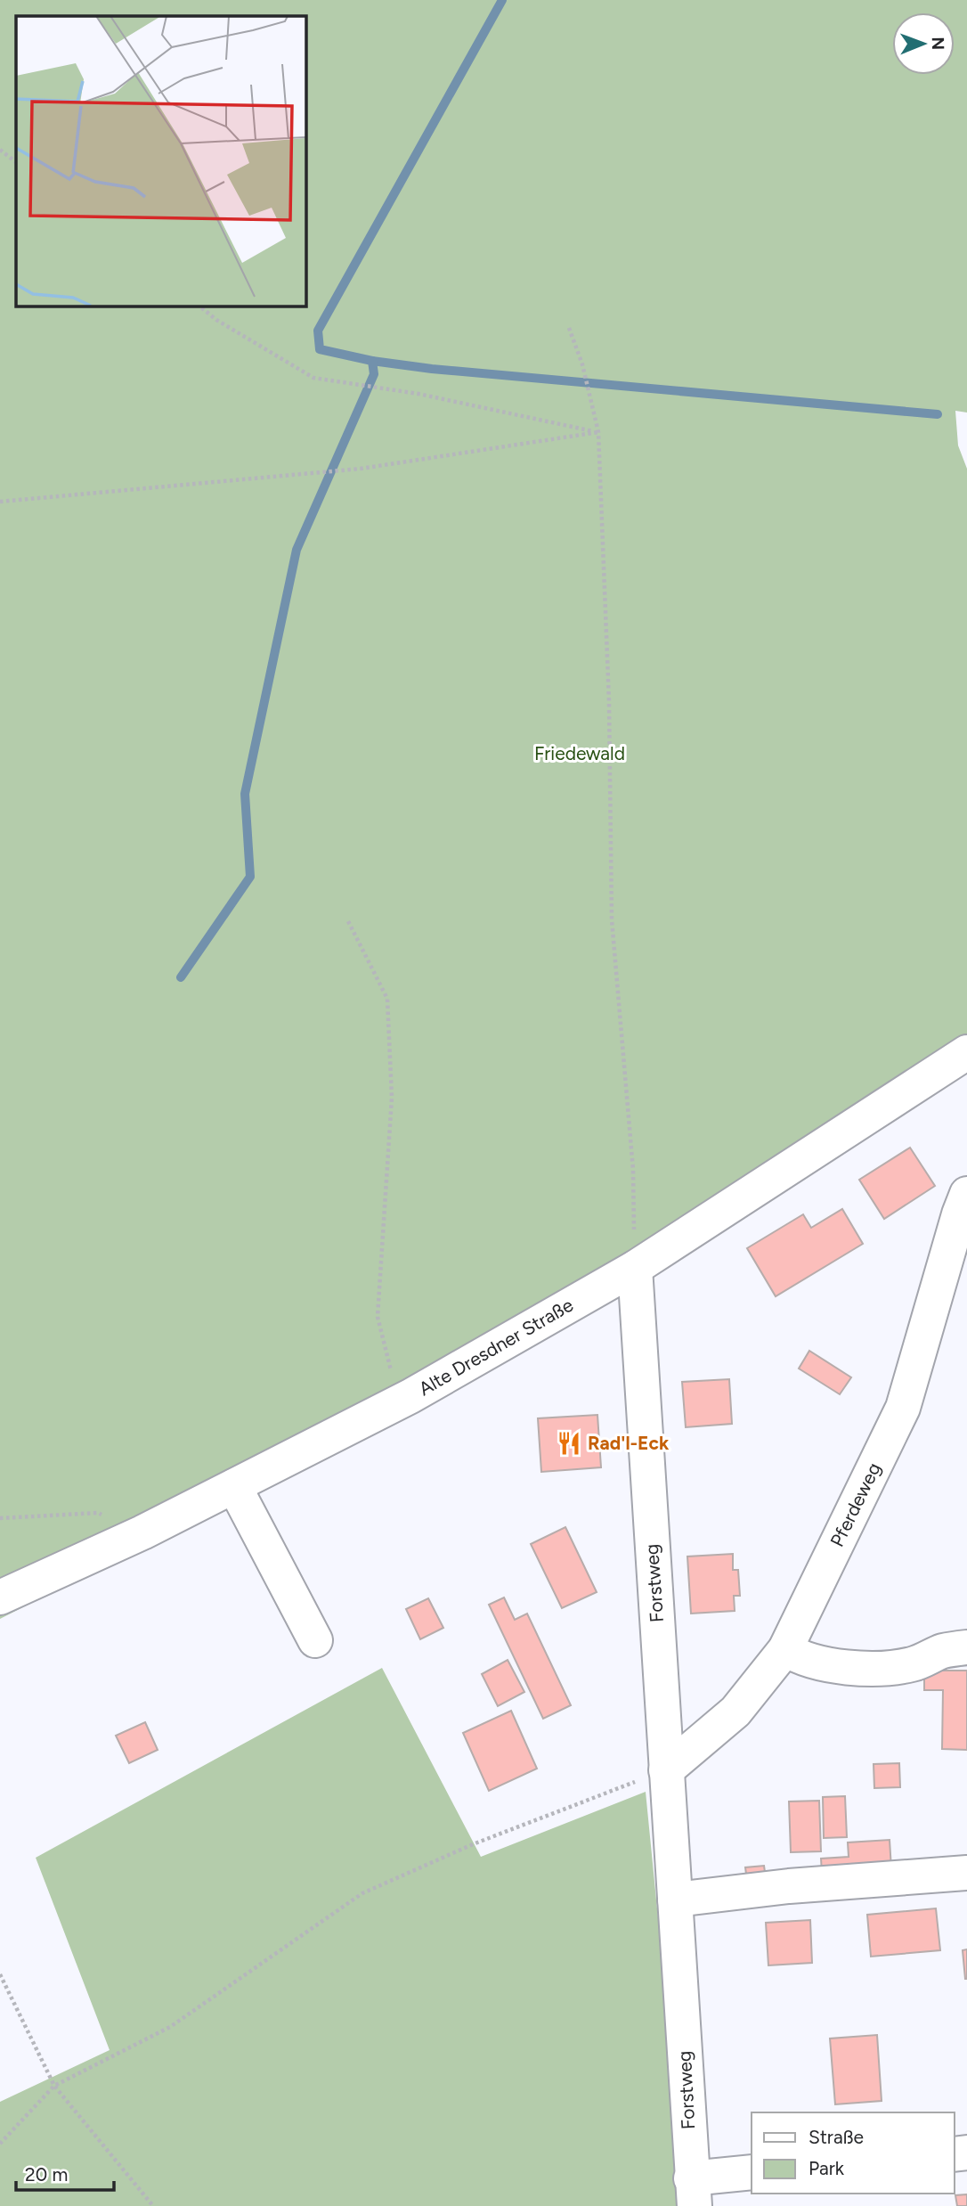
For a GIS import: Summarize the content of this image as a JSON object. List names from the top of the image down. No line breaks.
{"streets":{"street":["Alte Dresdner Straße","Pferdeweg","Forstweg"]},"crossings":[["Alte Dresdner Straße","Forstweg"],["Pferdeweg","Forstweg"]],"parks":["Friedewald"],"places":{"restaurant":["Rad'l-Eck"]},"legend":["Straße","Park"],"scale_bar":"20 m","north":"right"}
